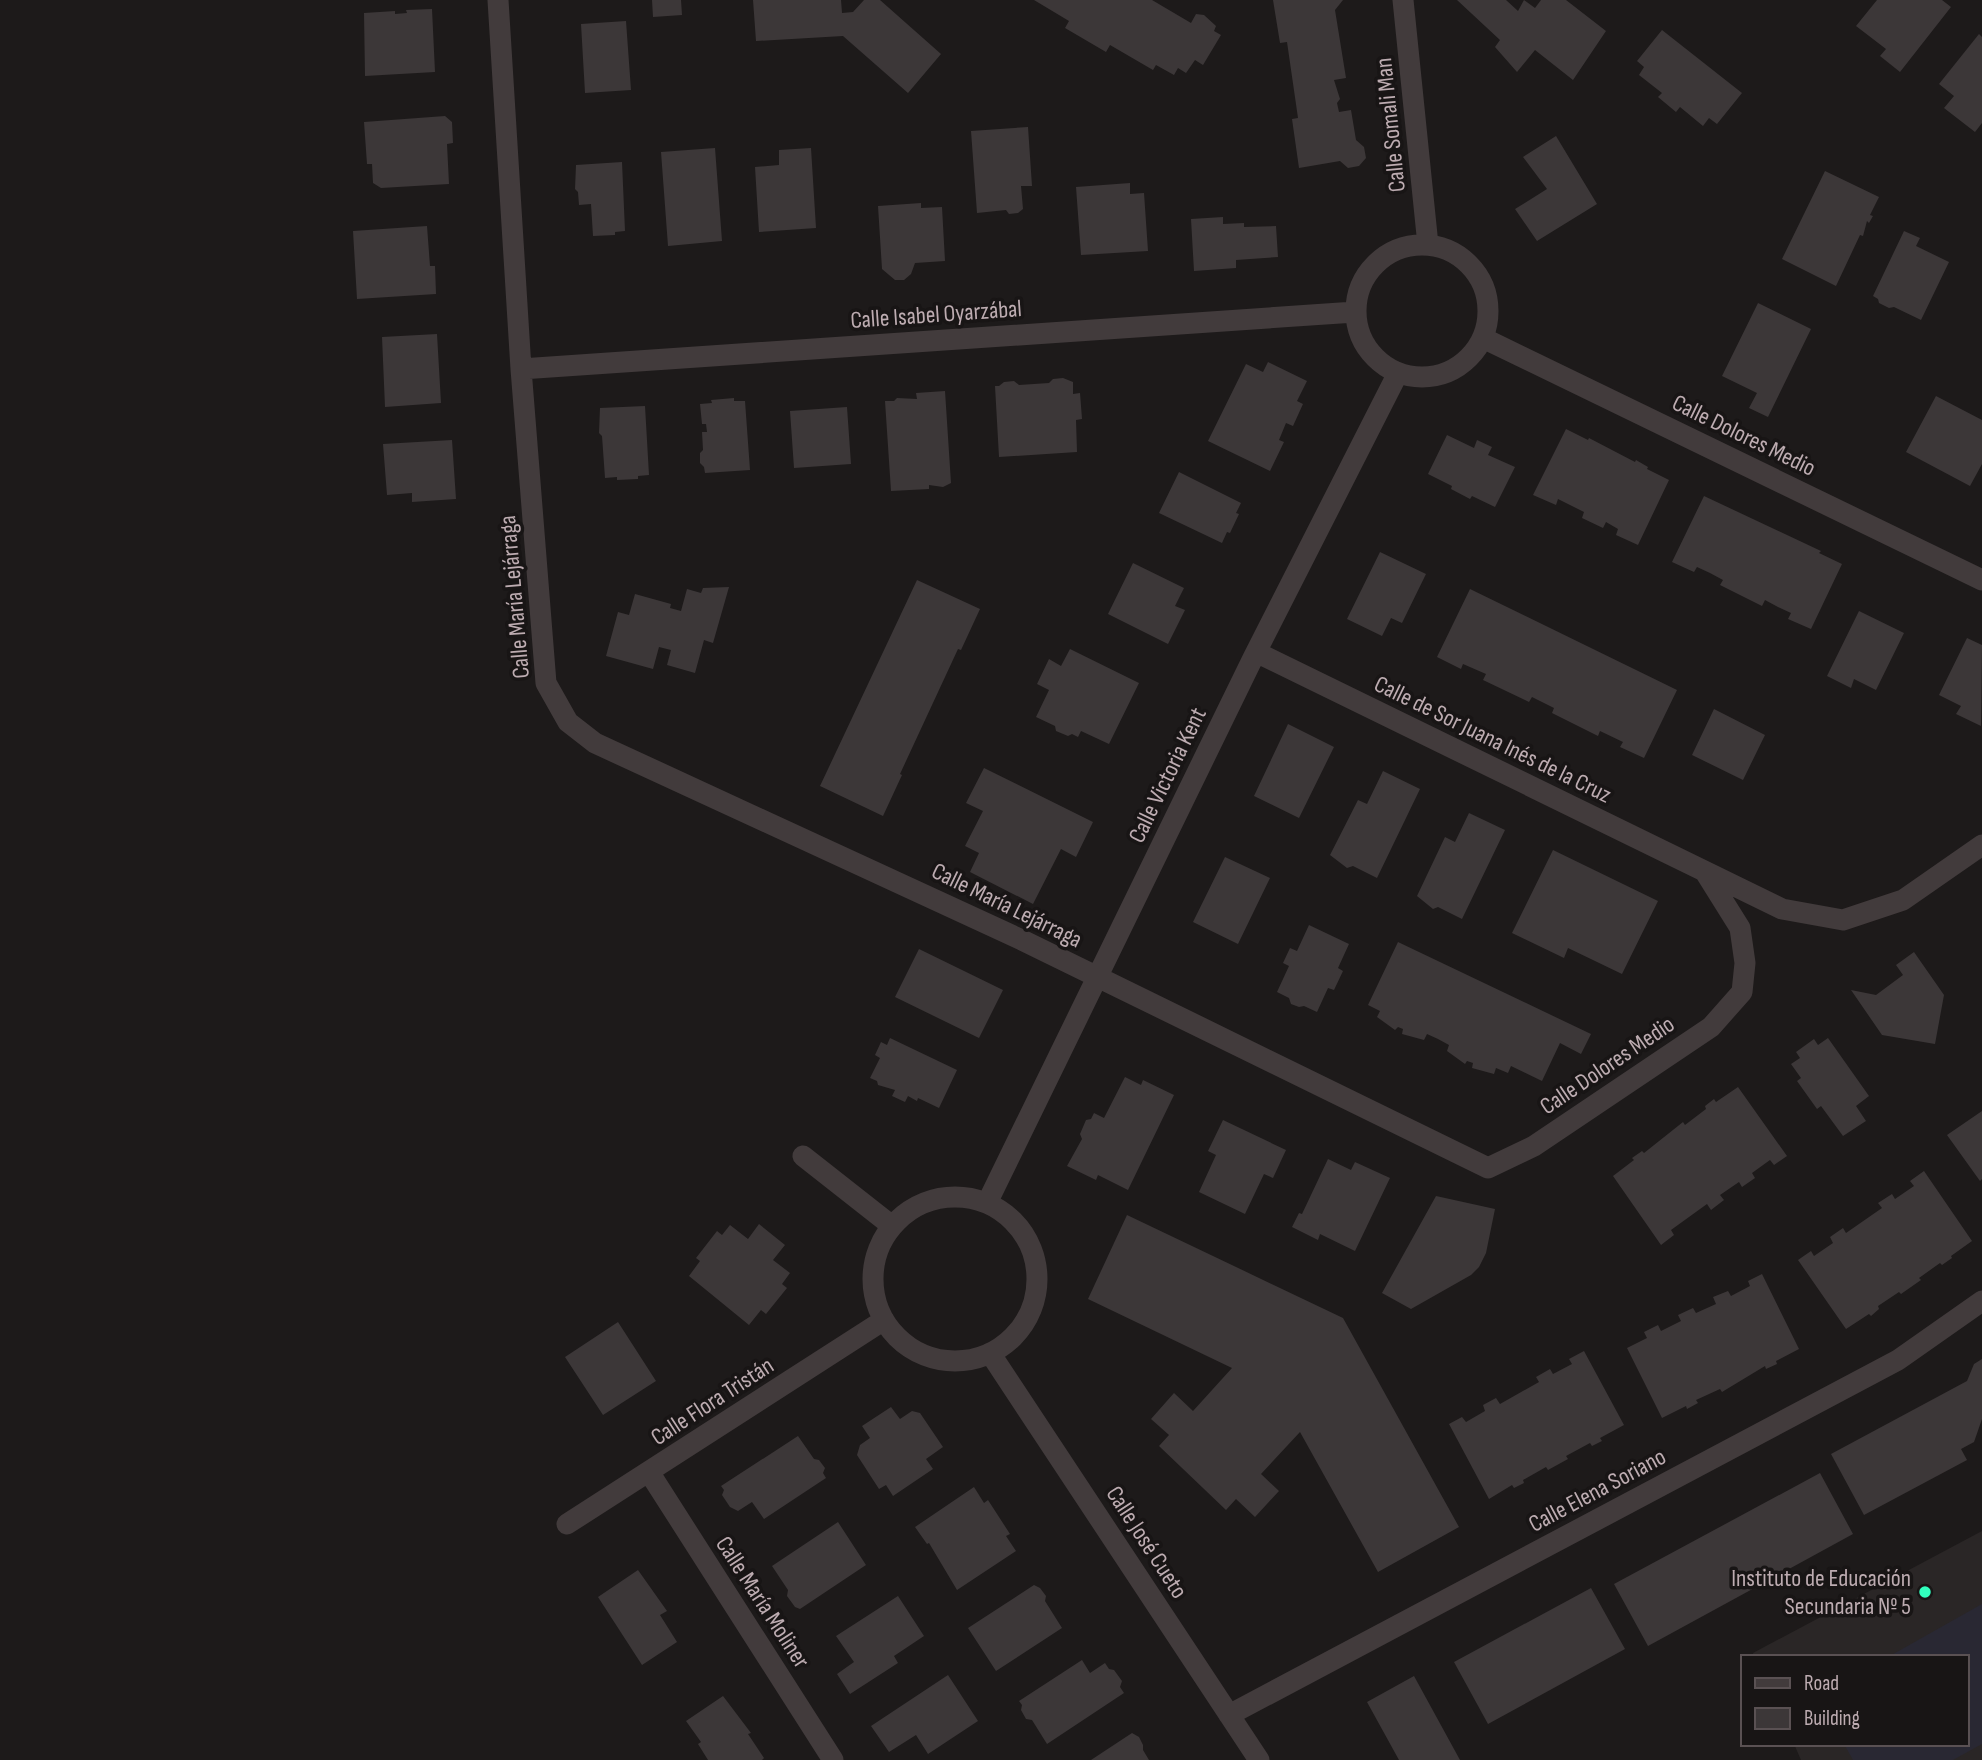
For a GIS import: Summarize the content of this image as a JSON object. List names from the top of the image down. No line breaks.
{"streets":{"street":["Calle Somali Man","Calle Isabel Oyarzábal","Calle Dolores Medio","Calle María Lejárraga","Calle de Sor Juana Inés de la Cruz","Calle Victoria Kent","Calle Flora Tristán","Calle Elena Soriano","Calle José Cueto","Calle María Moliner"]},"crossings":[["Calle Somali Man","Calle Isabel Oyarzábal"],["Calle Somali Man","Calle Dolores Medio"],["Calle Somali Man","Calle Victoria Kent"],["Calle Isabel Oyarzábal","Calle Dolores Medio"],["Calle Isabel Oyarzábal","Calle María Lejárraga"],["Calle Isabel Oyarzábal","Calle Victoria Kent"],["Calle Dolores Medio","Calle María Lejárraga"],["Calle Dolores Medio","Calle de Sor Juana Inés de la Cruz"],["Calle Dolores Medio","Calle Victoria Kent"],["Calle María Lejárraga","Calle Victoria Kent"],["Calle de Sor Juana Inés de la Cruz","Calle Victoria Kent"],["Calle Victoria Kent","Calle Flora Tristán"],["Calle Victoria Kent","Calle José Cueto"],["Calle Flora Tristán","Calle José Cueto"],["Calle Flora Tristán","Calle María Moliner"],["Calle Elena Soriano","Calle José Cueto"]],"places":["Instituto de Educación Secundaria Nº 5"],"legend":["Road","Building"]}
